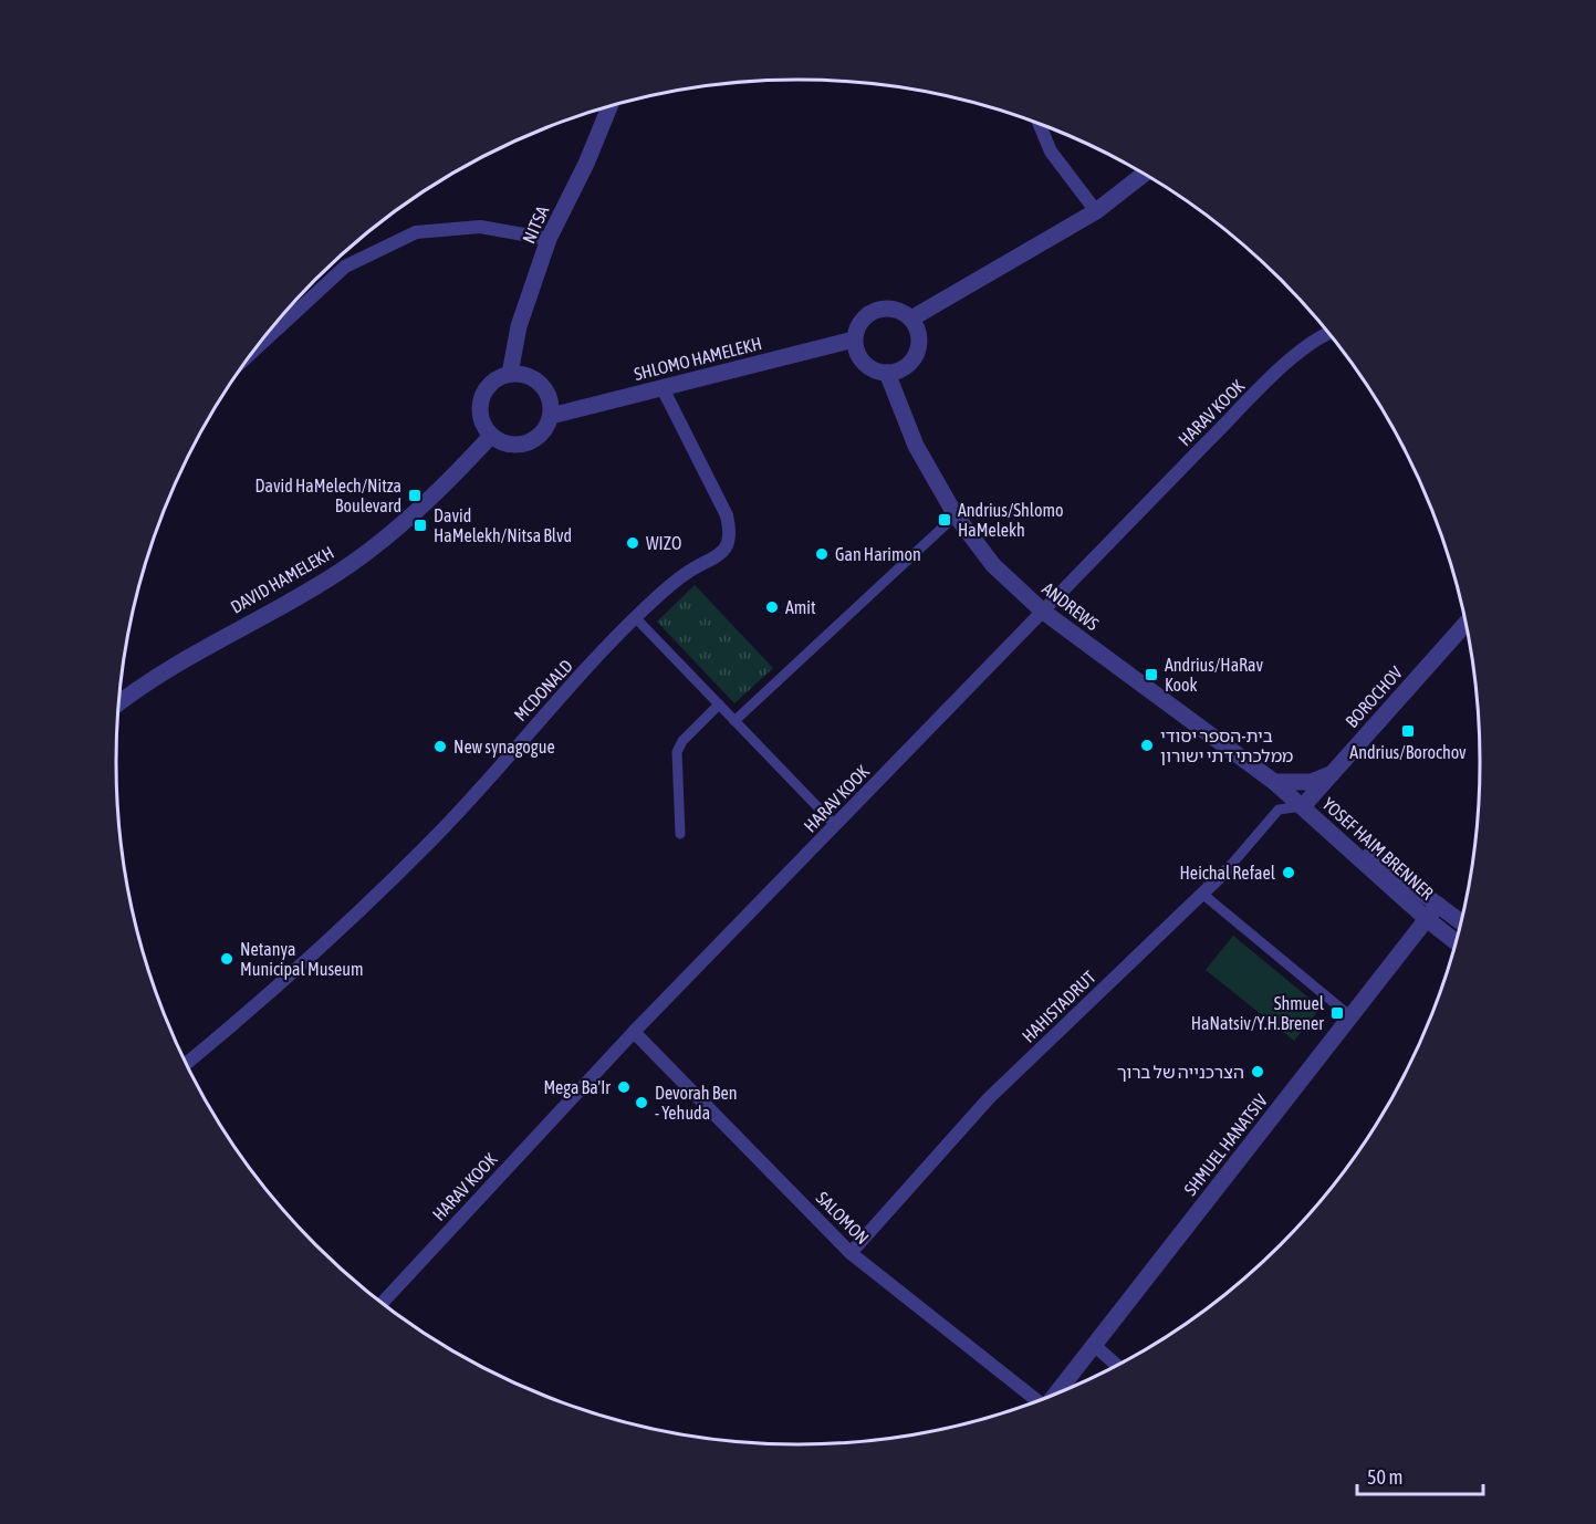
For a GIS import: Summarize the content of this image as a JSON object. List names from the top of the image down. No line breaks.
{"streets":{"street":["NITSA","SHLOMO HAMELEKH","HARAV KOOK","DAVID HAMELEKH","ANDREWS","MCDONALD","BOROCHOV","YOSEF HAIM BRENNER","HAHISTADRUT","SHMUEL HANATSIV","SALOMON"]},"crossings":[["NITSA","SHLOMO HAMELEKH"],["NITSA","DAVID HAMELEKH"],["SHLOMO HAMELEKH","DAVID HAMELEKH"],["SHLOMO HAMELEKH","ANDREWS"],["SHLOMO HAMELEKH","MCDONALD"],["HARAV KOOK","ANDREWS"],["HARAV KOOK","SALOMON"],["ANDREWS","BOROCHOV"],["ANDREWS","YOSEF HAIM BRENNER"],["ANDREWS","HAHISTADRUT"],["BOROCHOV","YOSEF HAIM BRENNER"],["BOROCHOV","HAHISTADRUT"],["YOSEF HAIM BRENNER","HAHISTADRUT"],["YOSEF HAIM BRENNER","SHMUEL HANATSIV"],["HAHISTADRUT","SALOMON"]],"places":{"transit":["David HaMelech/Nitza Boulevard","Andrius/Shlomo HaMelekh","David HaMelekh/Nitsa Blvd","Andrius/HaRav Kook","Andrius/Borochov","Shmuel HaNatsiv/Y.H.Brener"],"other":["WIZO","Gan Harimon","Amit","בית-הספר יסודי ממלכתי דתי ישורון","New synagogue","Heichal Refael","Netanya Municipal Museum","הצרכנייה של ברוך","Mega Ba'Ir","Devorah Ben - Yehuda"]},"scale_bar":"50 m"}
